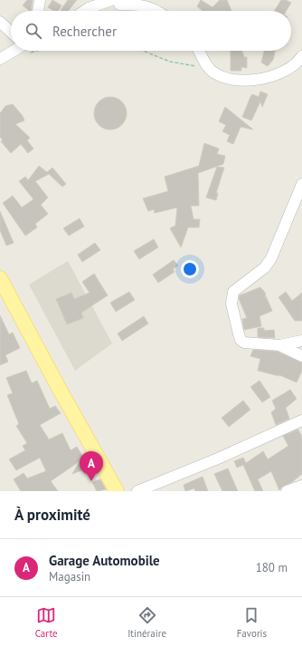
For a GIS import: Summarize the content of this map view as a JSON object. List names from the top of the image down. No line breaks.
{"page":{"search":"Rechercher","pins":"A","heading":"À proximité","list":[{"mark":"A","name":"Garage Automobile","note":"Magasin","value":"180 m"}],"nav":["Carte","Itinéraire","Favoris"]}}
